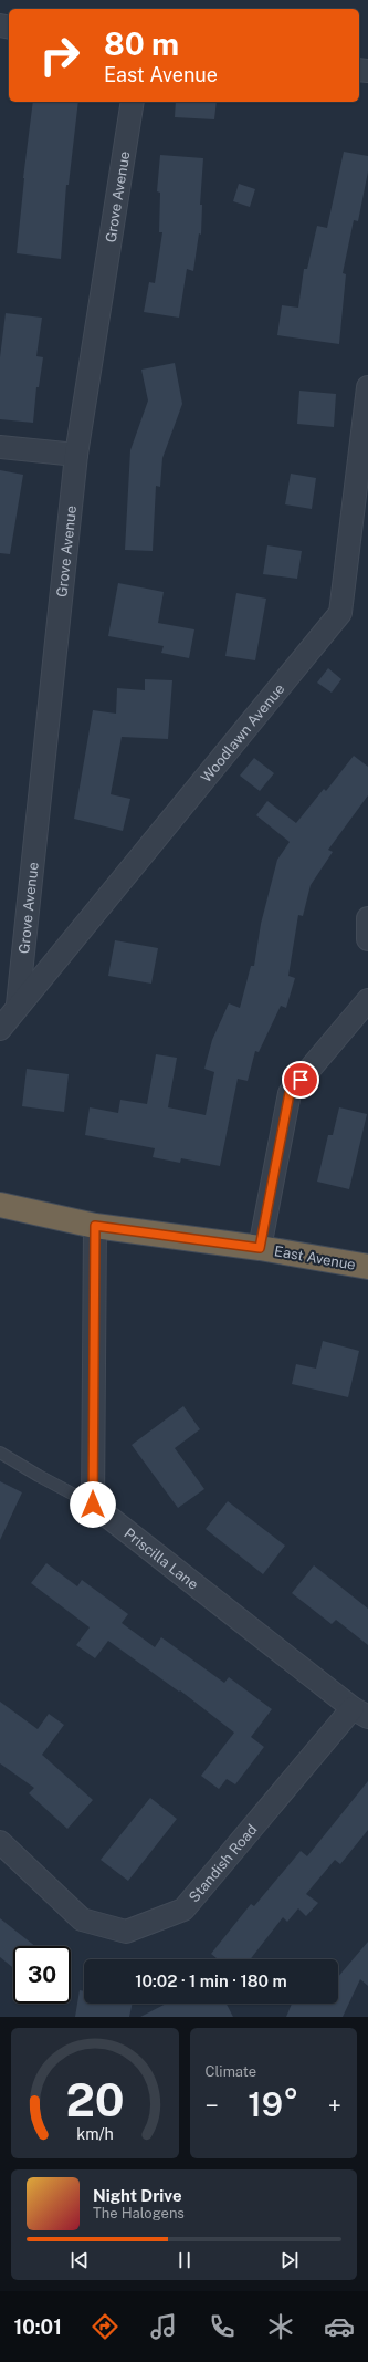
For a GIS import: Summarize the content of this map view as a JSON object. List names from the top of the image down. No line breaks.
{"streets":{"highway":["East Avenue"],"street":["Grove Avenue","Woodlawn Avenue","Priscilla Lane","Standish Road"]},"crossings":[["Grove Avenue","Woodlawn Avenue"],["Priscilla Lane","Standish Road"]],"page":{"turn":["80 m","East Avenue"],"limit":"30","trip":"10:02 · 1 min · 180 m","tile":"Climate","heat":["−","19°","+"],"song":["Night Drive","The Halogens"],"tabs":"10:01","gauge":["20","km/h"]}}
